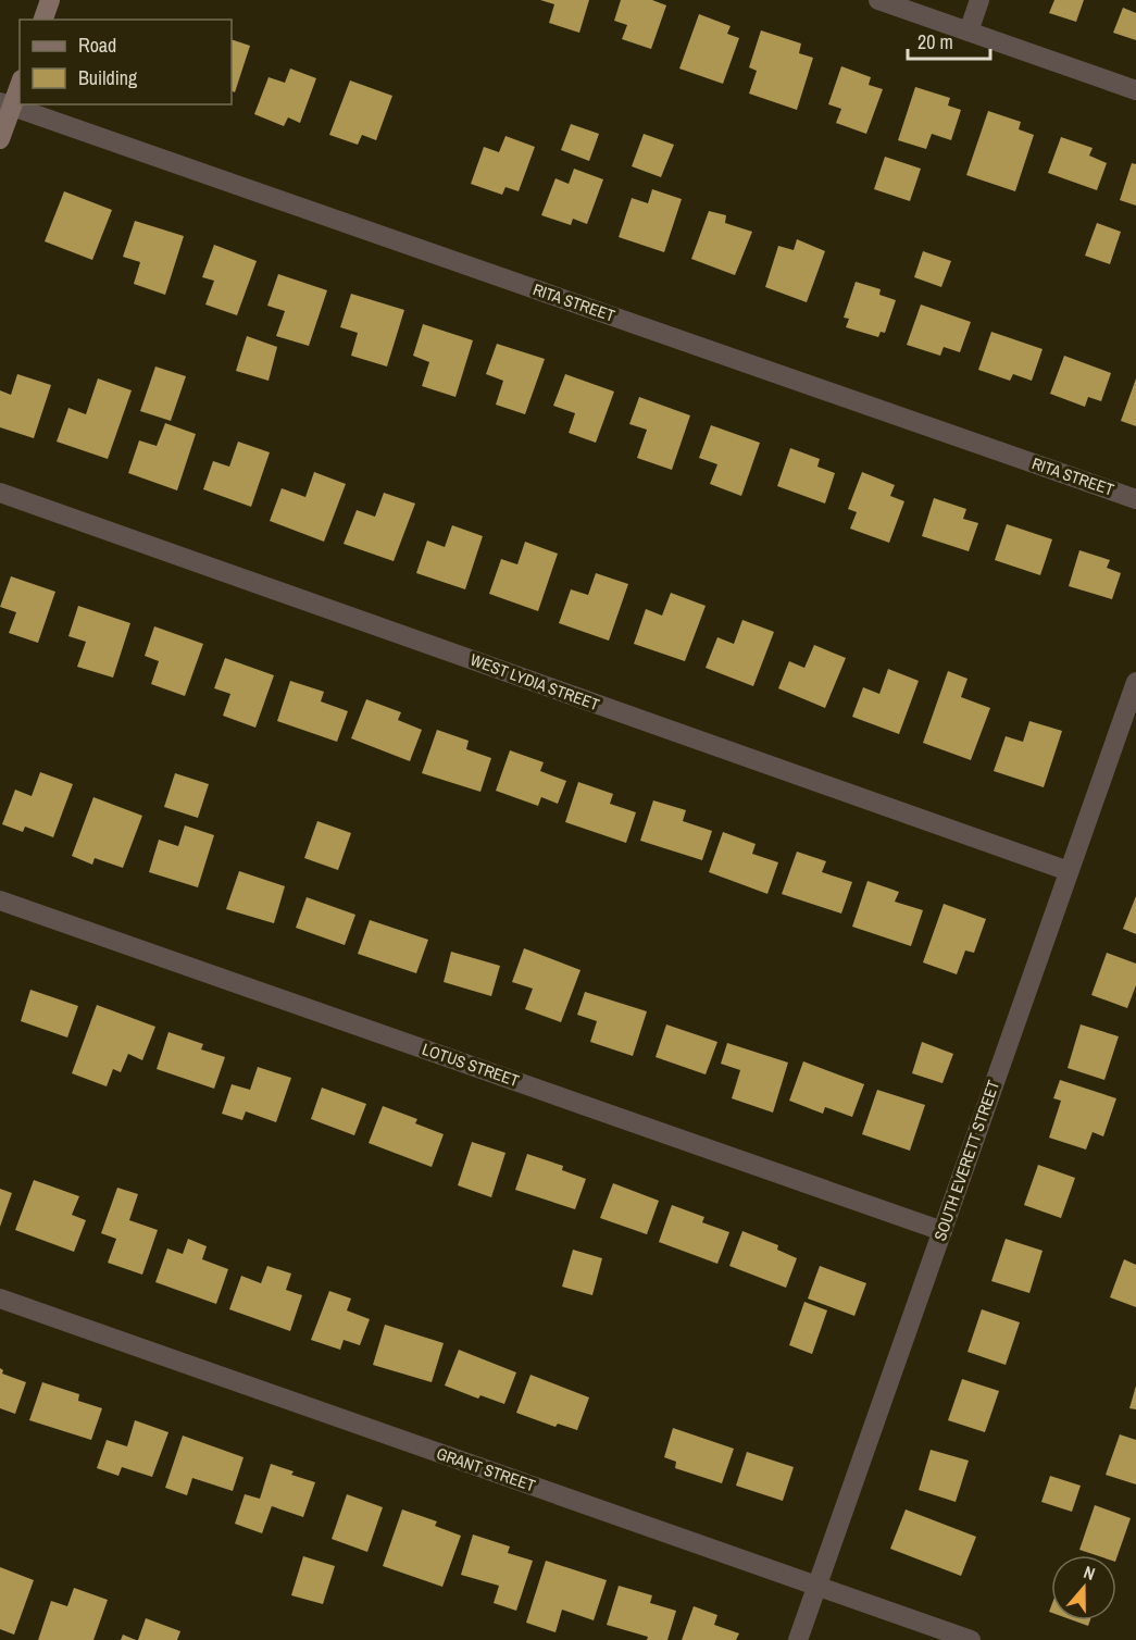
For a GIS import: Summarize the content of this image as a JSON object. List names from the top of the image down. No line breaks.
{"streets":{"street":["RITA STREET","WEST LYDIA STREET","LOTUS STREET","SOUTH EVERETT STREET","GRANT STREET"]},"crossings":[["WEST LYDIA STREET","SOUTH EVERETT STREET"],["LOTUS STREET","SOUTH EVERETT STREET"],["SOUTH EVERETT STREET","GRANT STREET"]],"legend":["Road","Building"],"scale_bar":"20 m","north":"top"}
